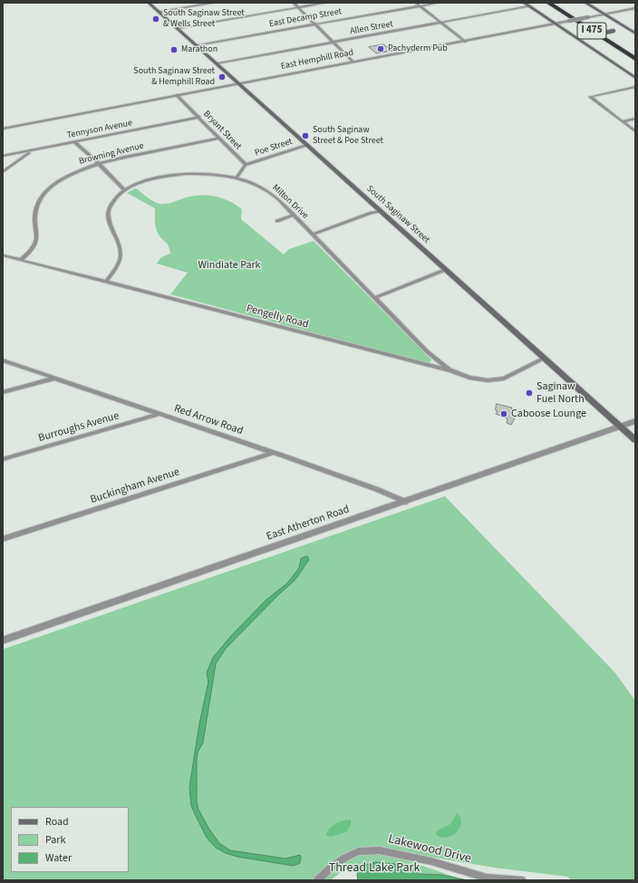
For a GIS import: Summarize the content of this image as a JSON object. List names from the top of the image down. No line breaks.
{"streets":{"highway":["I 475"],"main road":["South Saginaw Street"],"street":["East Decamp Street","Allen Street","East Hemphill Road","Tennyson Avenue","Bryant Street","Poe Street","Browning Avenue","Milton Drive","Pengelly Road","Red Arrow Road","Burroughs Avenue","Buckingham Avenue","East Atherton Road","Lakewood Drive"]},"crossings":[["East Decamp Street","South Saginaw Street"],["Allen Street","South Saginaw Street"],["East Hemphill Road","Bryant Street"],["East Hemphill Road","South Saginaw Street"],["Tennyson Avenue","Bryant Street"],["Bryant Street","Poe Street"],["Bryant Street","Browning Avenue"],["Bryant Street","Milton Drive"],["Poe Street","South Saginaw Street"],["Browning Avenue","Pengelly Road"],["Milton Drive","Pengelly Road"],["South Saginaw Street","Pengelly Road"],["South Saginaw Street","East Atherton Road"],["Red Arrow Road","Burroughs Avenue"],["Red Arrow Road","Buckingham Avenue"],["Red Arrow Road","East Atherton Road"]],"parks":["Windiate Park","Thread Lake Park"],"places":["South Saginaw Street & Wells Street","Pachyderm Pub","Marathon","South Saginaw Street & Hemphill Road","South Saginaw Street & Poe Street","Saginaw Fuel North","Caboose Lounge"],"legend":["Road","Park","Water"]}
